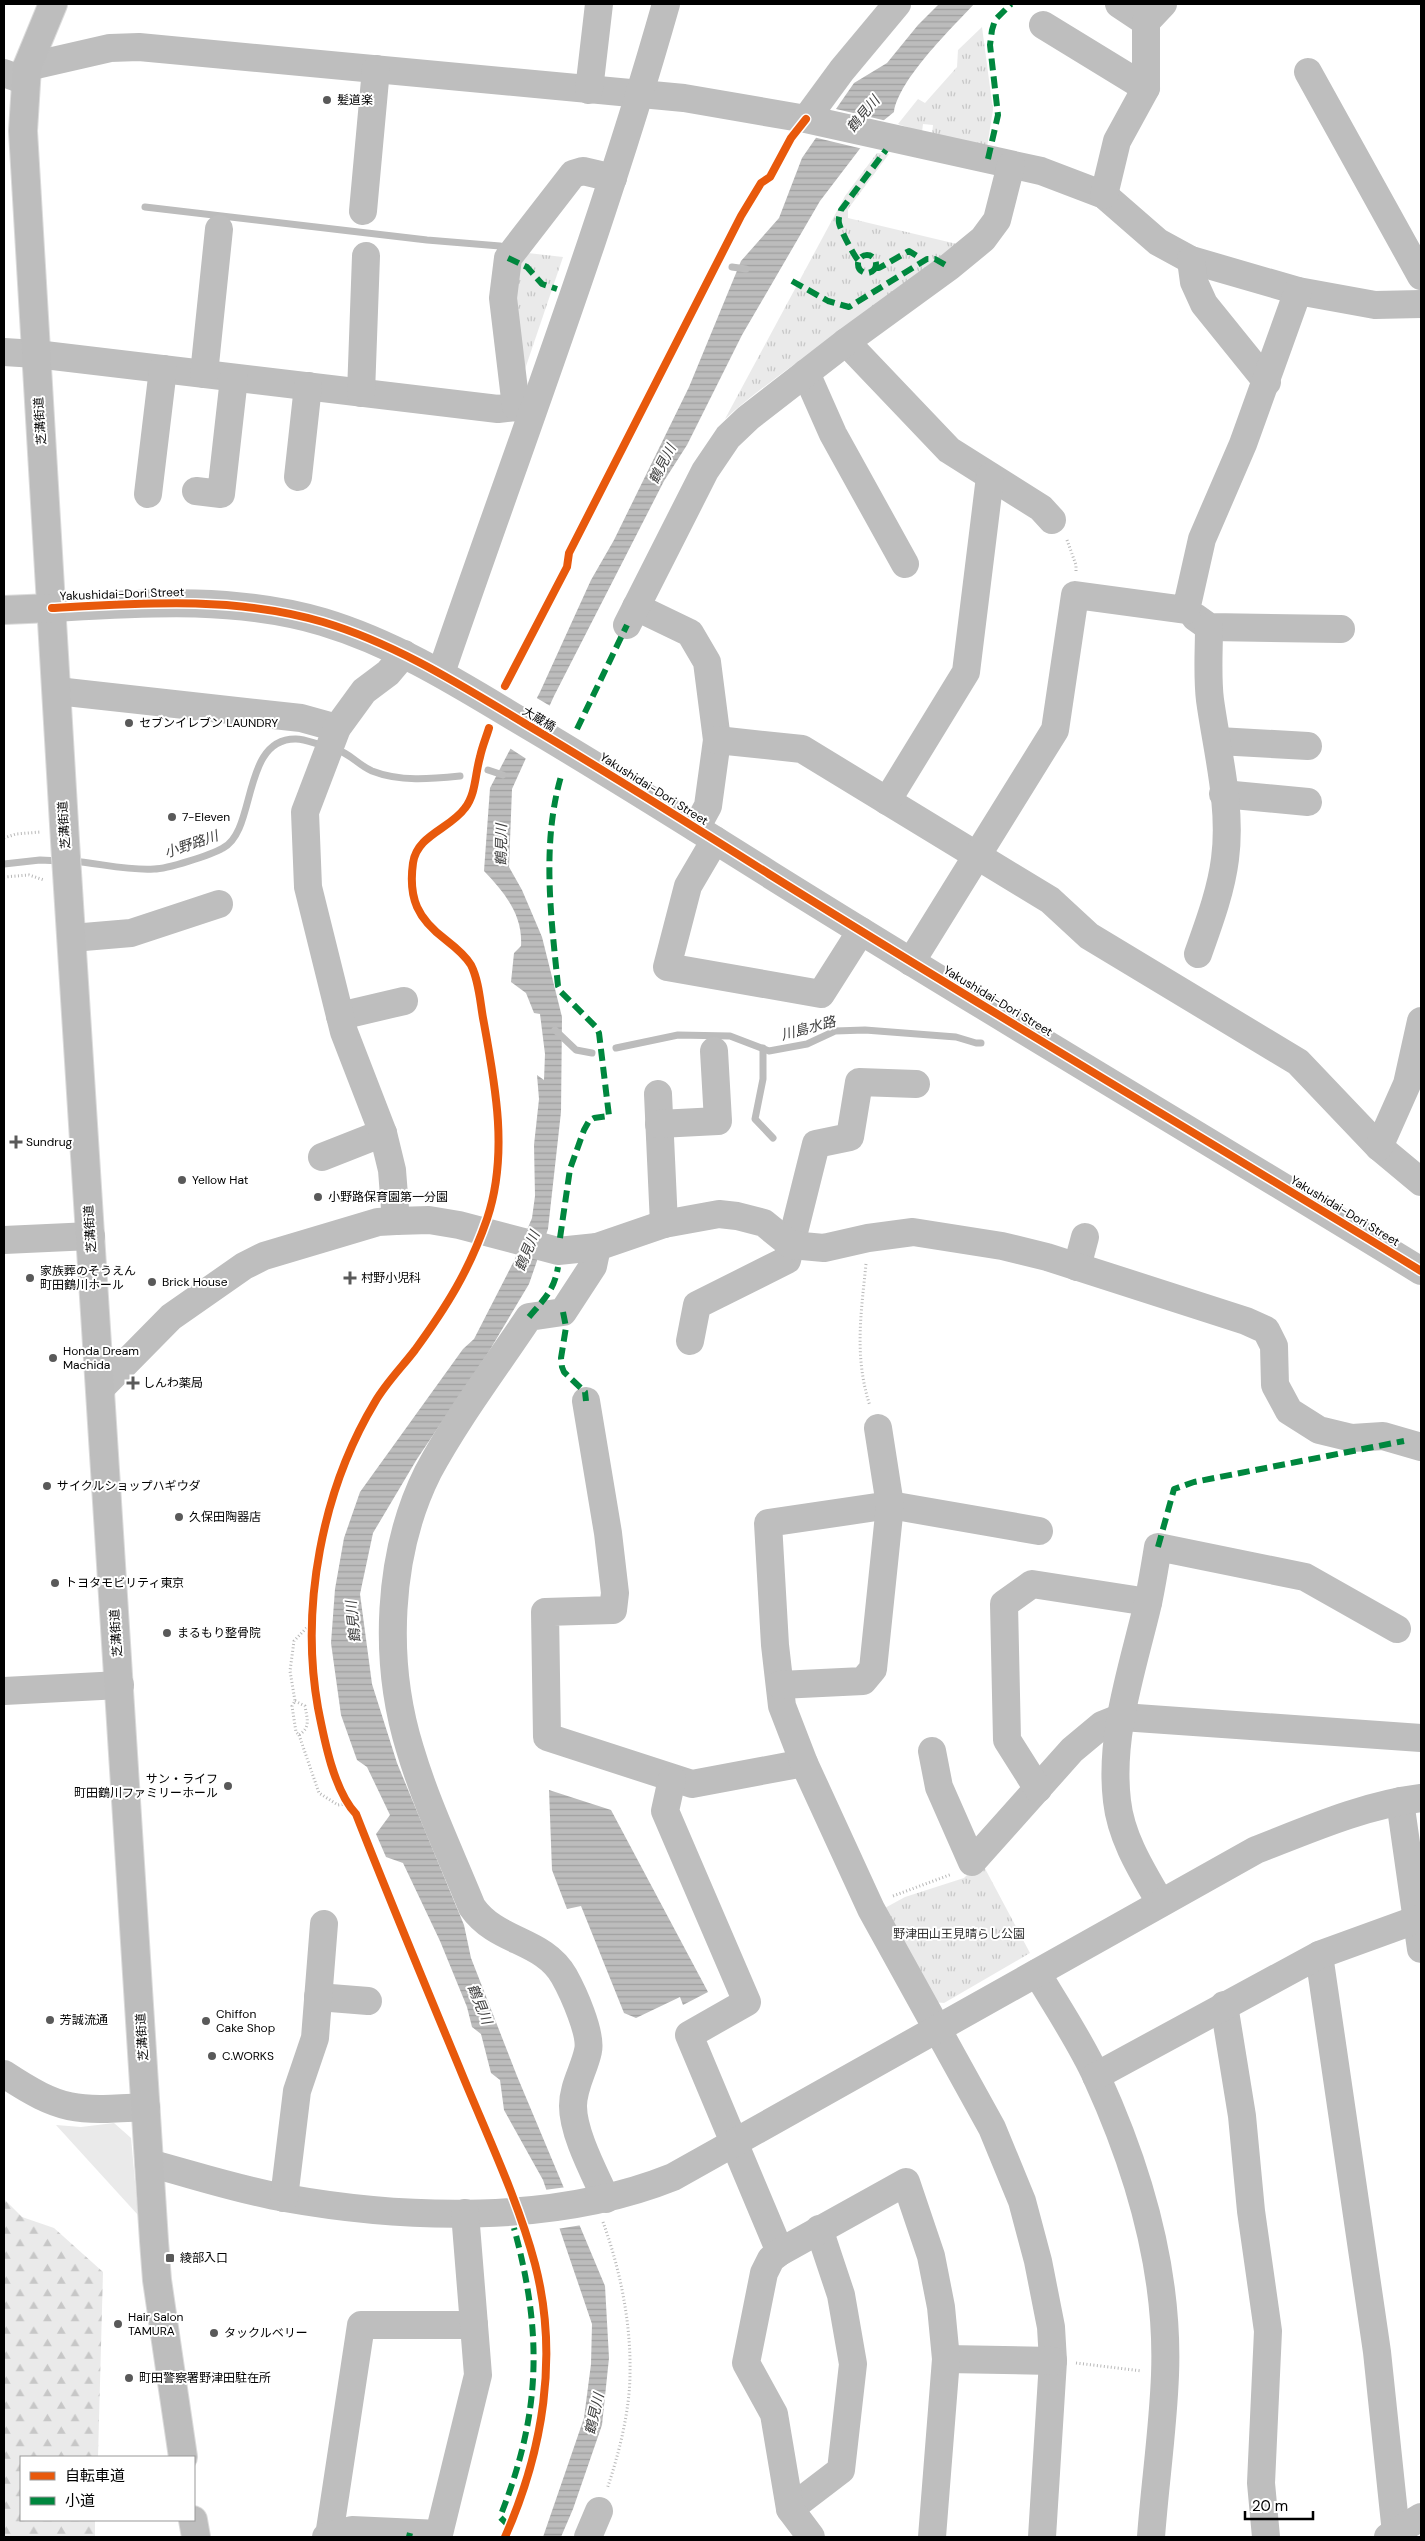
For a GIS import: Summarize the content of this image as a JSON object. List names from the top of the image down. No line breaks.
{"streets":{"main road":["芝溝街道"],"street":["Yakushidai-Dori Street","大蔵橋"]},"crossings":[["芝溝街道","Yakushidai-Dori Street"],["Yakushidai-Dori Street","大蔵橋"]],"water":["鶴見川","小野路川","川島水路"],"parks":["野津田山王見晴らし公園"],"places":{"other":["髪道楽","セブンイレブン LAUNDRY","7-Eleven","Yellow Hat","小野路保育園第一分園","家族葬のそうえん 町田鶴川ホール","Brick House","Honda Dream Machida","サイクルショップハギウダ","久保田陶器店","トヨタモビリティ東京","まるもり整骨院","サン・ライフ 町田鶴川ファミリーホール","芳誠流通","Chiffon Cake Shop","C.WORKS","Hair Salon TAMURA","タックルベリー","町田警察署野津田駐在所"],"health":["Sundrug","村野小児科","しんわ薬局"],"transit":["綾部入口"]},"legend":["自転車道","小道"],"scale_bar":"20 m"}
